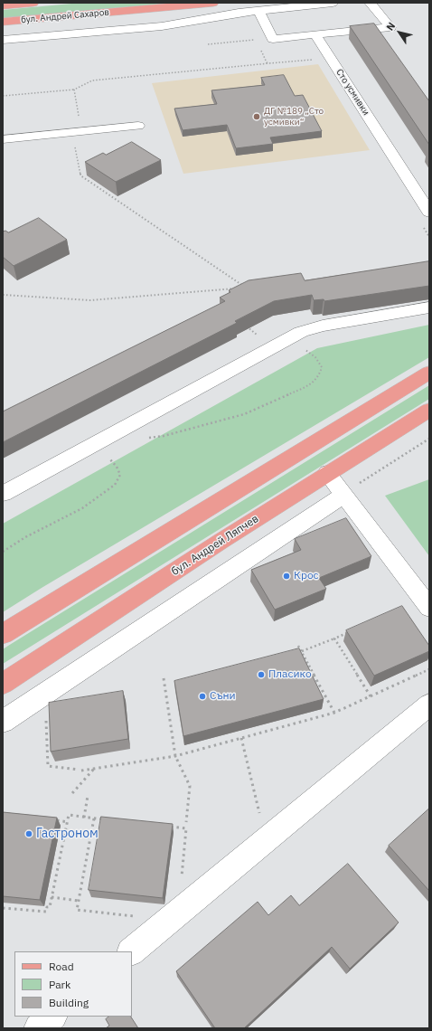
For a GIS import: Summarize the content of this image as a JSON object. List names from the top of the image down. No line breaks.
{"streets":{"main road":["бул. Андрей Сахаров","бул. Андрей Ляпчев"],"street":["Сто усмивки"]},"places":["ДГ №189 „Сто усмивки“","Крос","Пласико","Съни","Гастроном"],"legend":["Road","Park","Building"],"north":"top left"}
